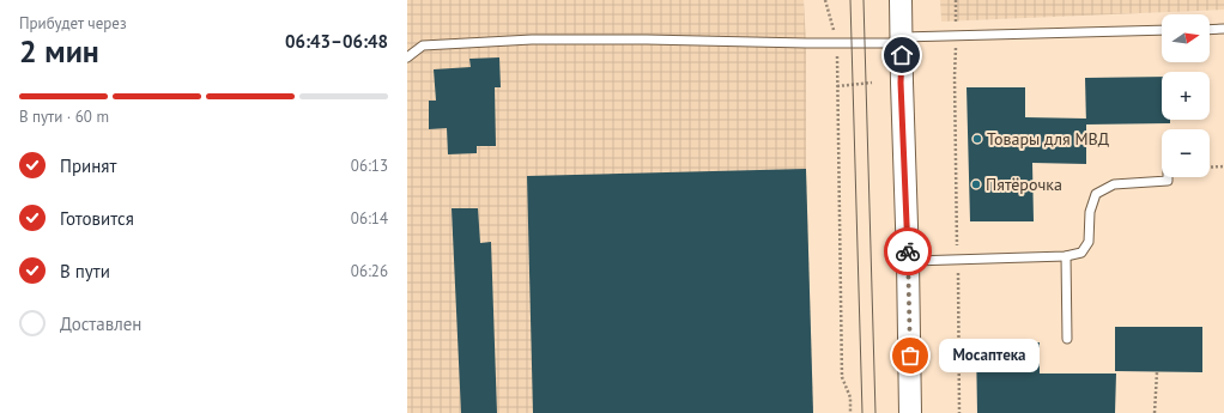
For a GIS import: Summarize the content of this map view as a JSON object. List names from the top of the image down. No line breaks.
{"places":["Товары для МВД","Пятёрочка","Мосаптека"],"north":"right","page":{"heading":["2 мин","Прибудет через","06:43–06:48"],"map_buttons":["+","−"],"bar":"В пути · 60 m","list":[["Принят","06:13"],["Готовится","06:14"],["В пути","06:26"],"Доставлен"],"bubble":"Мосаптека"}}
